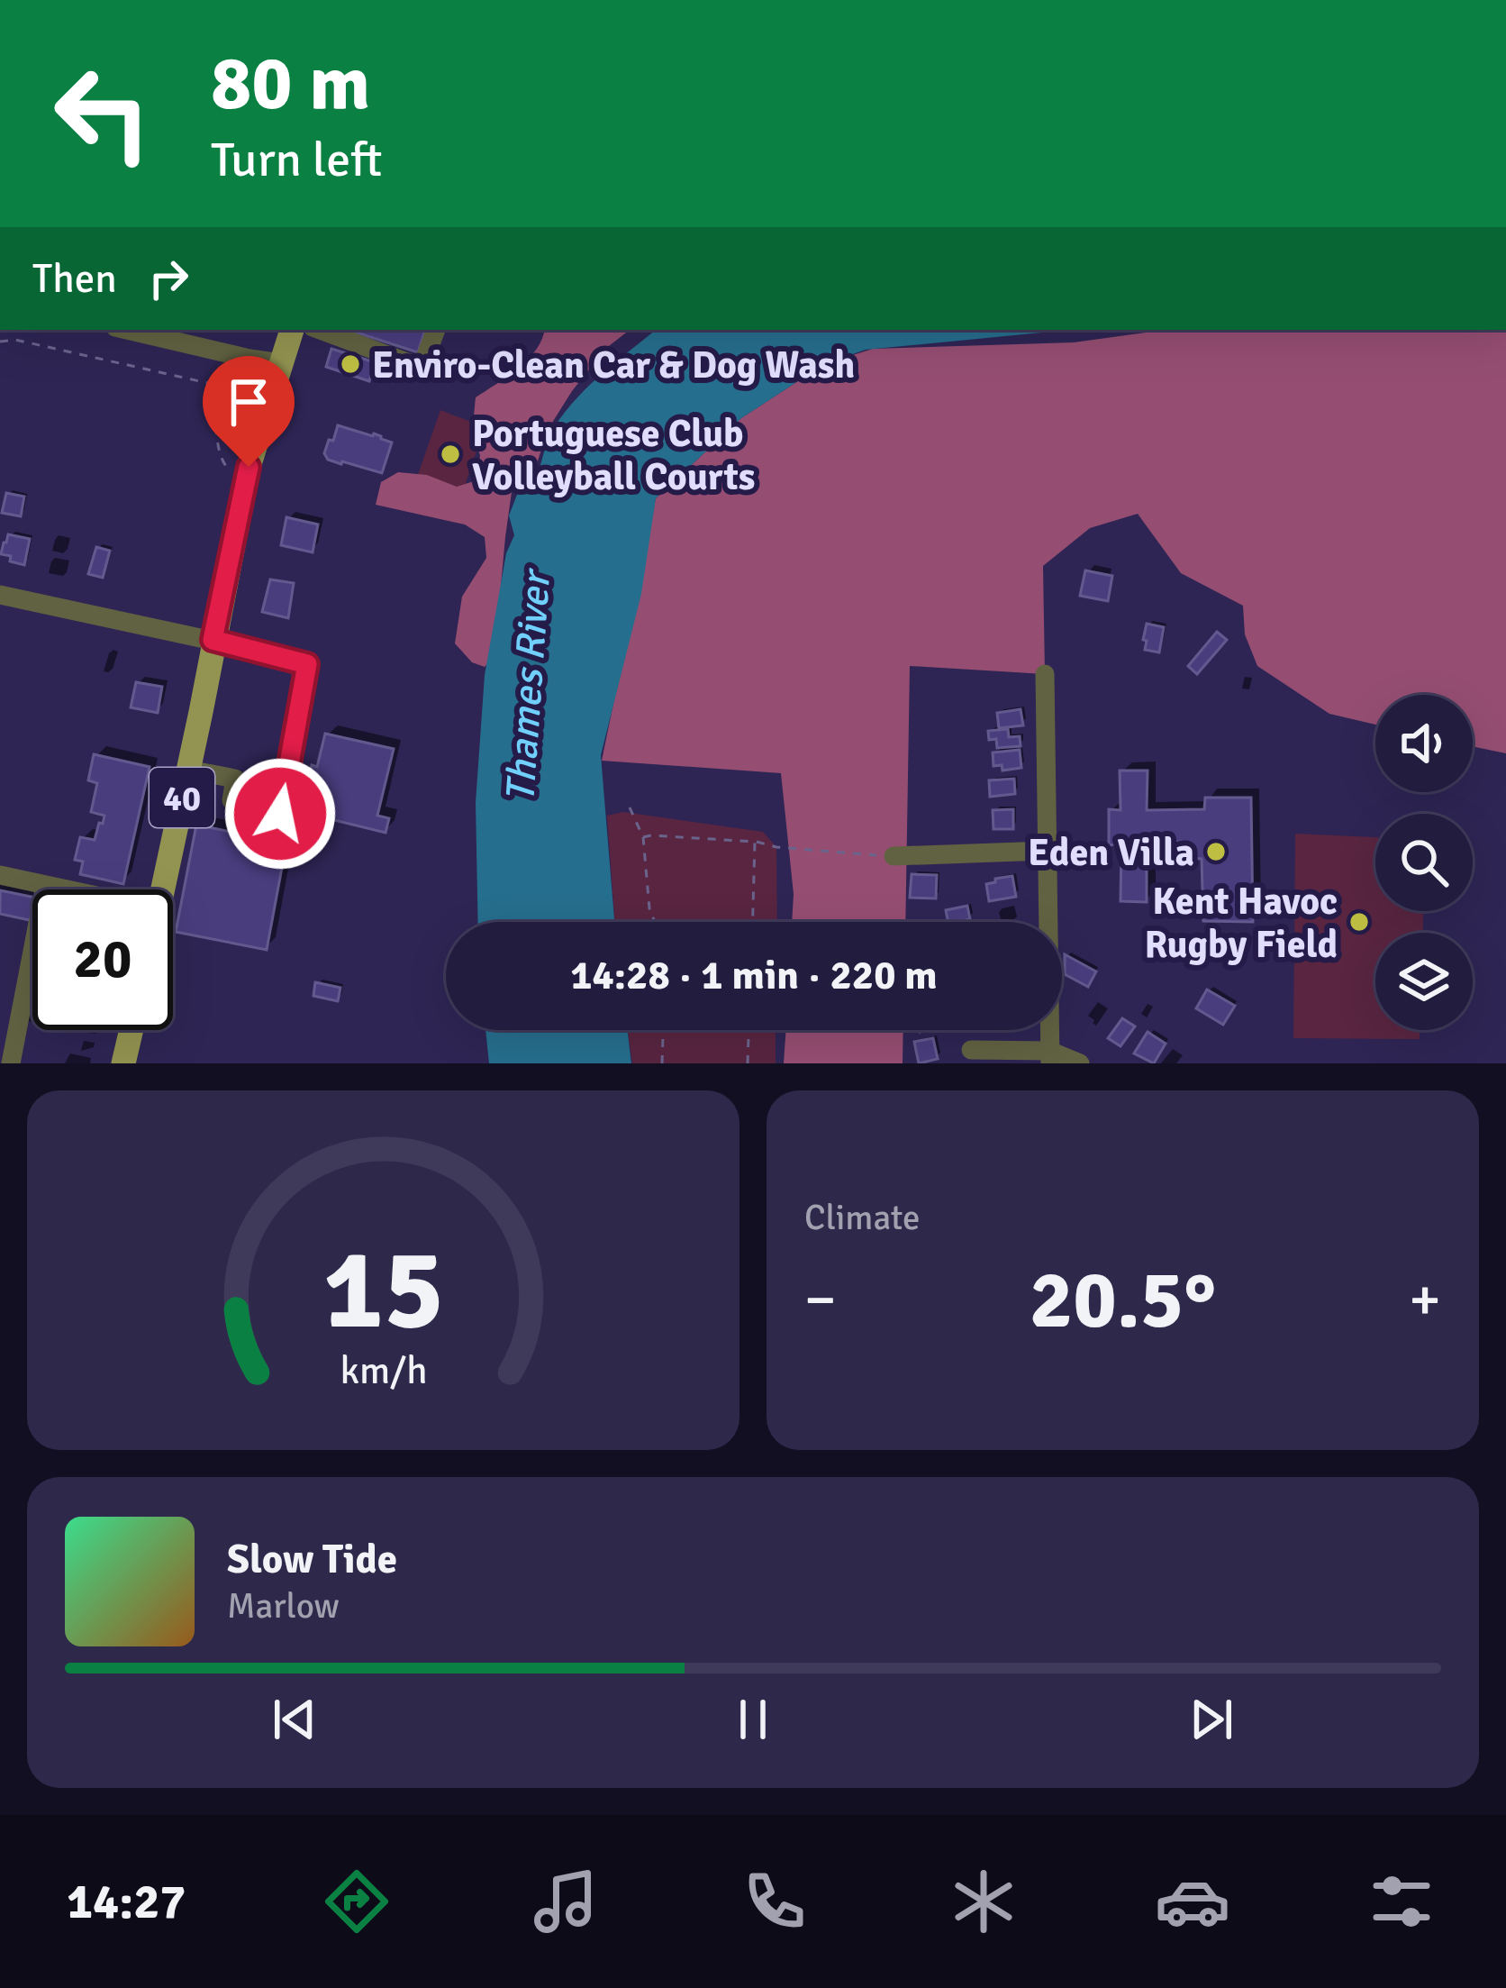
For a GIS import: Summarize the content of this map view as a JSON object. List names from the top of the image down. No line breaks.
{"streets":{"main road":["40"]},"water":["Thames River"],"places":["Enviro-Clean Car & Dog Wash","Portuguese Club Volleyball Courts","Eden Villa","Kent Havoc Rugby Field"],"page":{"turn":["80 m","Turn left"],"then":"Then","limit":"20","trip":"14:28 · 1 min · 220 m","tile":"Climate","heat":["−","20.5°","+"],"song":["Slow Tide","Marlow"],"tabs":"14:27","gauge":["15","km/h"]}}
